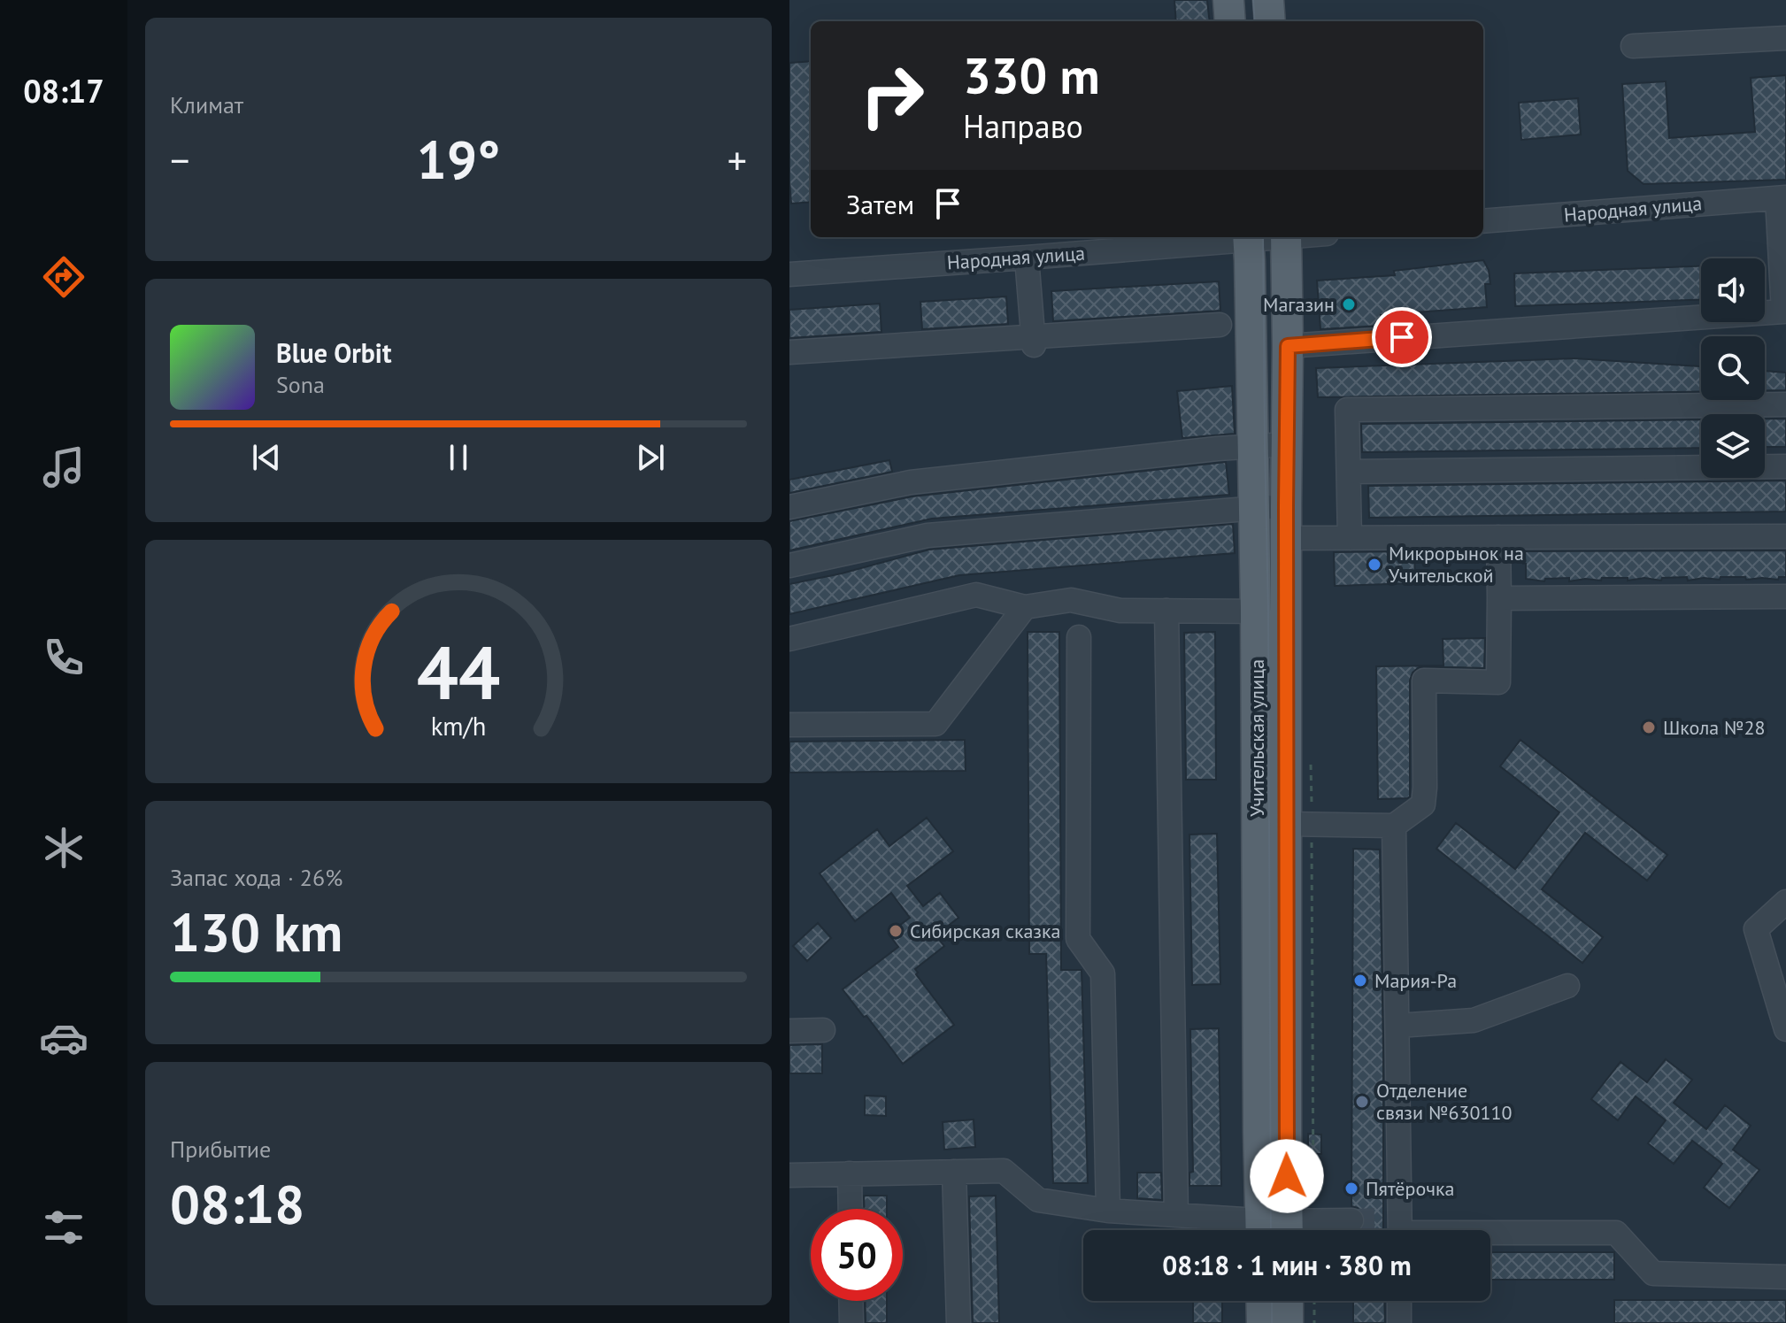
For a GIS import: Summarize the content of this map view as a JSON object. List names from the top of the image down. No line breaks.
{"streets":{"main road":["Учительская улица"],"street":["Народная улица"]},"places":["Магазин","Микрорынок на Учительской","Школа №28","Сибирская сказка","Мария-Ра","Отделение связи №630110","Пятёрочка"],"page":{"tabs":"08:17","tile":["Климат",["Запас хода · 26%","130 km"],["Прибытие","08:18"]],"turn":["330 m","Направо"],"heat":["−","19°","+"],"then":"Затем","song":["Blue Orbit","Sona"],"limit":"50","trip":"08:18 · 1 мин · 380 m","gauge":["44","km/h"]}}
